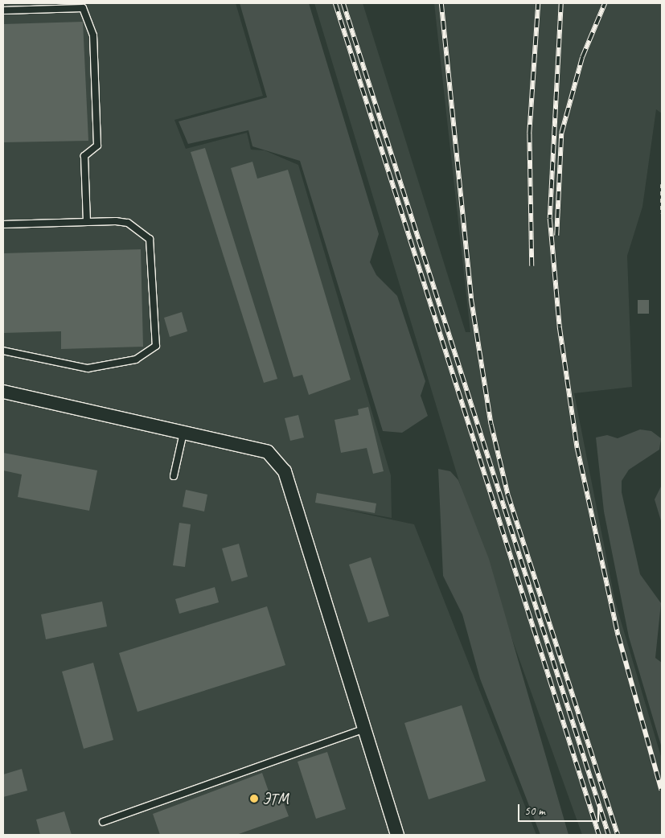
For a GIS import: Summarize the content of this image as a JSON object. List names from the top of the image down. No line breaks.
{"places":["ЭТМ"],"scale_bar":"50 m"}
